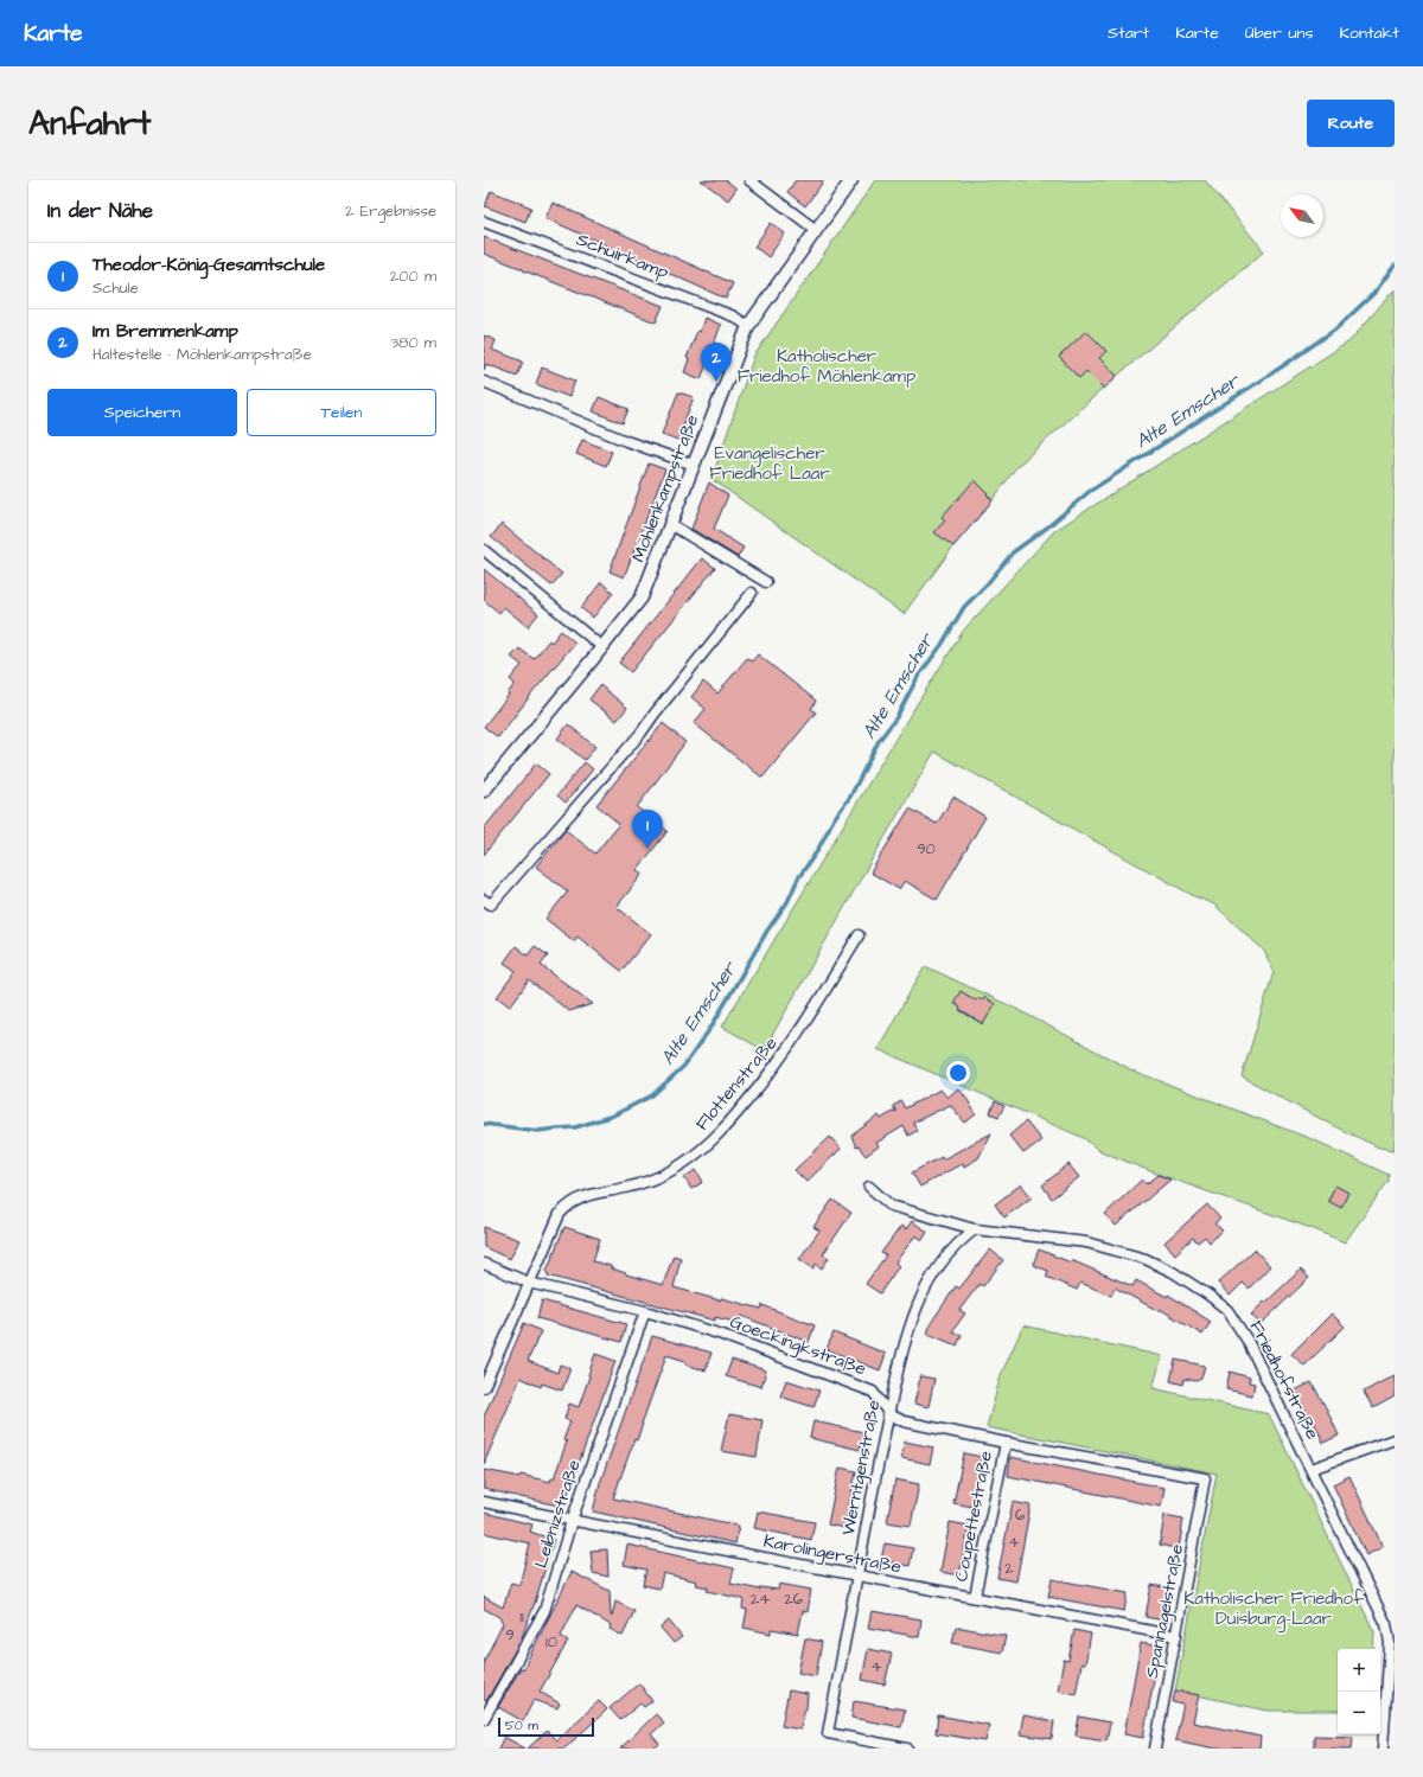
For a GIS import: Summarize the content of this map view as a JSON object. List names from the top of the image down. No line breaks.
{"streets":{"street":["Schuirkamp","Möhlenkampstraße","Flottenstraße","Goeckingkstraße","Friedhofstraße","Werntgenstraße","Leibnizstraße","Coupettestraße","Karolingerstraße","Spannagelstraße"]},"crossings":[["Schuirkamp","Möhlenkampstraße"],["Flottenstraße","Goeckingkstraße"],["Goeckingkstraße","Werntgenstraße"],["Goeckingkstraße","Leibnizstraße"],["Friedhofstraße","Werntgenstraße"],["Werntgenstraße","Karolingerstraße"],["Leibnizstraße","Karolingerstraße"],["Coupettestraße","Karolingerstraße"],["Coupettestraße","Spannagelstraße"],["Karolingerstraße","Spannagelstraße"]],"water":["Alte Emscher"],"parks":["Katholischer Friedhof Möhlenkamp","Evangelischer Friedhof Laar","Katholischer Friedhof Duisburg-Laar"],"house_numbers":["90","6","4","2","24","26","11","9","10","4"],"scale_bar":"50 m","north":"top left","page":{"header":"Karte","nav":["Start","Karte","Über uns","Kontakt"],"buttons":["Route",["Speichern","Teilen"]],"title":"Anfahrt","heading":["In der Nähe","2 Ergebnisse"],"list":[{"mark":"1","name":"Theodor-König-Gesamtschule","note":"Schule","value":"200 m"},{"mark":"2","name":"Im Bremmenkamp","note":"Haltestelle · Möhlenkampstraße","value":"380 m"}],"pins":["2","1"],"map_buttons":["+","−"],"scale":"50 m"}}
